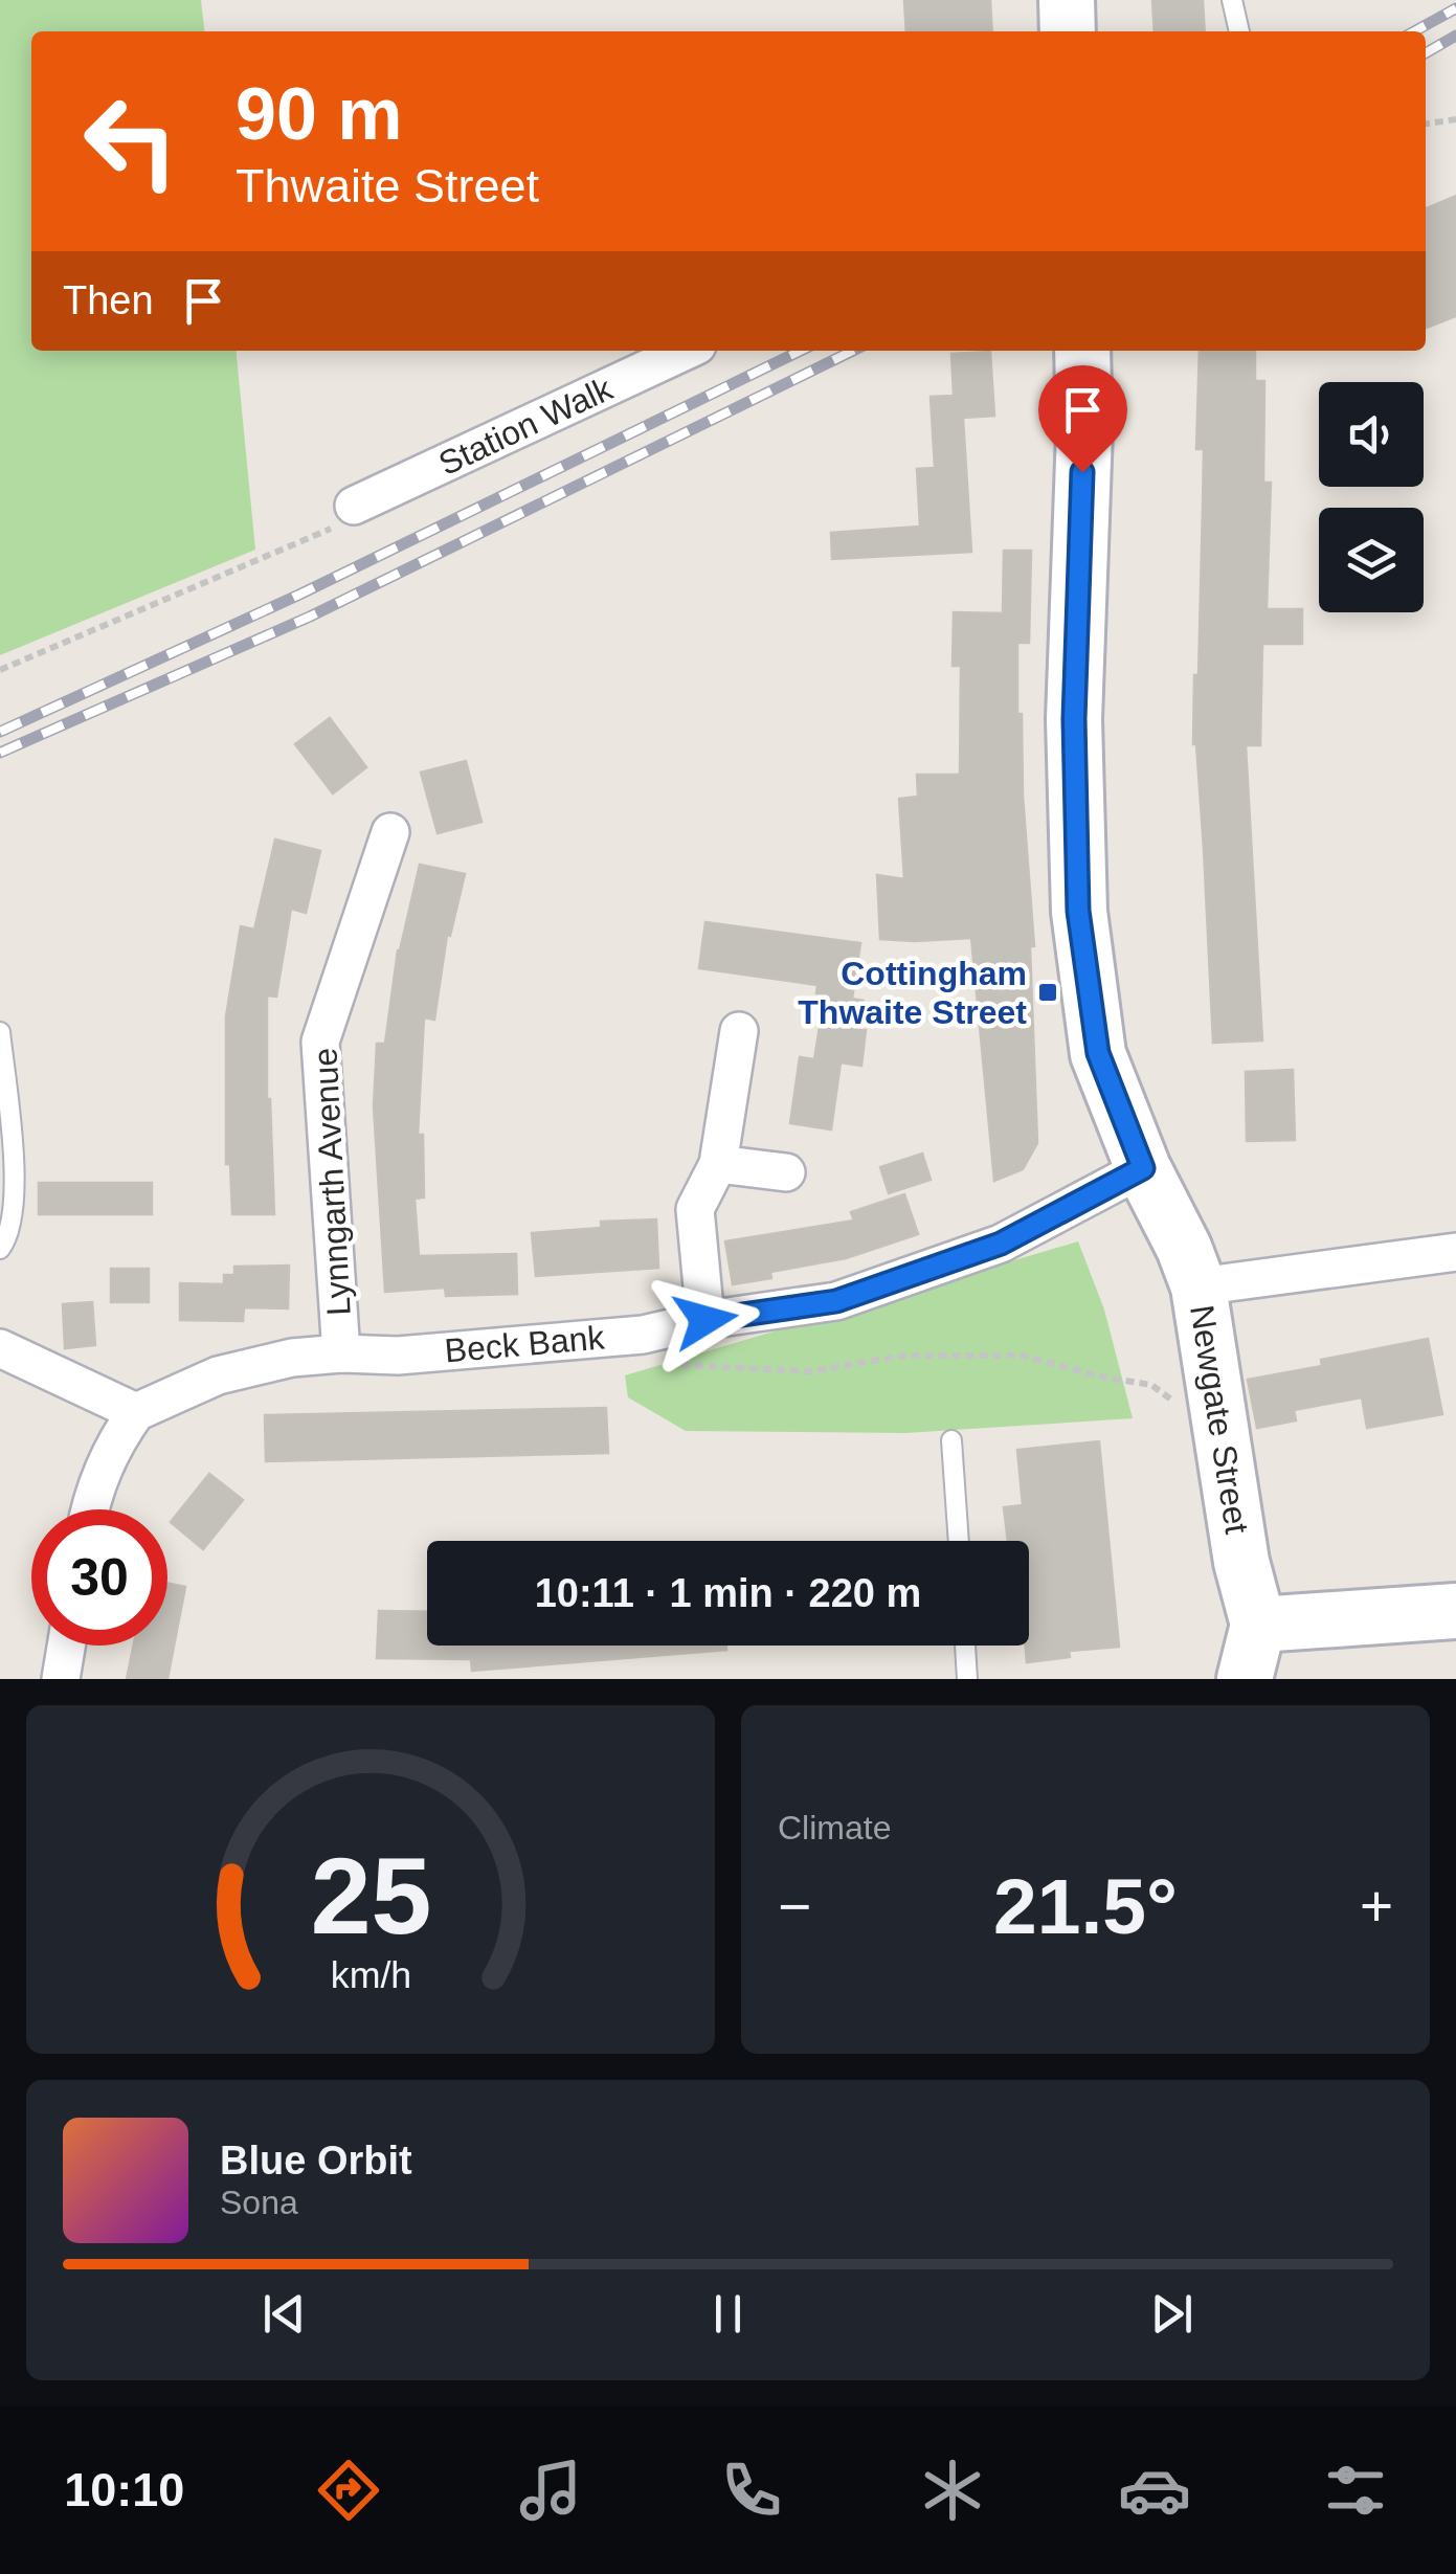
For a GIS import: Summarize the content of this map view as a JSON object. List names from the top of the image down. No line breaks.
{"streets":{"main road":["Newgate Street"],"street":["Station Walk","Lynngarth Avenue","Beck Bank"]},"crossings":[["Lynngarth Avenue","Beck Bank"],["Beck Bank","Newgate Street"]],"places":{"transit":["Cottingham Thwaite Street"]},"page":{"turn":["90 m","Thwaite Street"],"then":"Then","limit":"30","trip":"10:11 · 1 min · 220 m","tile":"Climate","heat":["−","21.5°","+"],"song":["Blue Orbit","Sona"],"tabs":"10:10","gauge":["25","km/h"]}}
